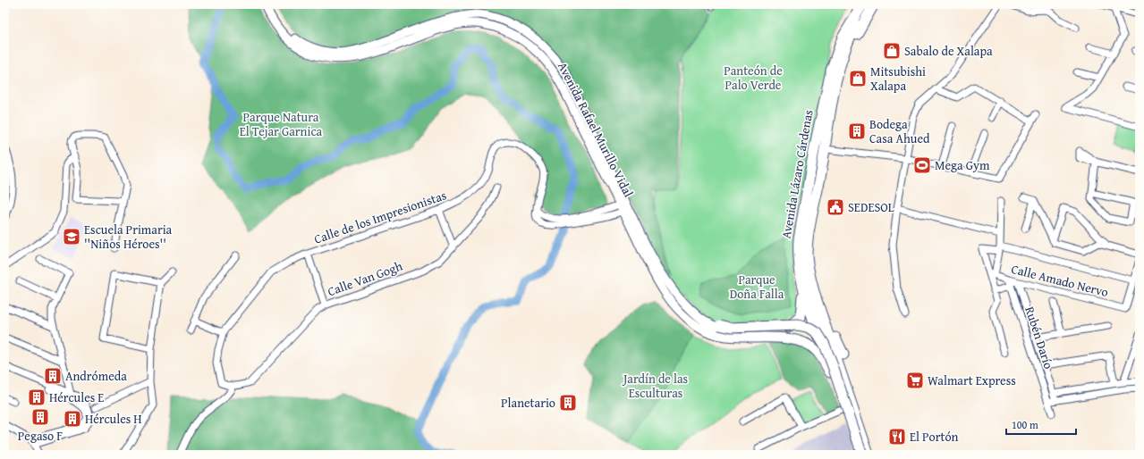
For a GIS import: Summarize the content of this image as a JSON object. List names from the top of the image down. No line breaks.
{"streets":{"highway":["Avenida Lázaro Cárdenas"],"main road":["Avenida Rafael Murillo Vidal"],"street":["Calle de los Impresionistas","Calle Van Gogh","Calle Amado Nervo","Rubén Darío"]},"crossings":[["Avenida Rafael Murillo Vidal","Calle de los Impresionistas"],["Calle de los Impresionistas","Calle Van Gogh"],["Calle Amado Nervo","Rubén Darío"]],"parks":["Panteón de Palo Verde","Parque Natura El Tejar Garnica","Parque Doña Falla","Jardín de las Esculturas"],"places":{"shop":["Sabalo de Xalapa","Mitsubishi Xalapa"],"building":["Bodega Casa Ahued","Andrómeda","Hércules E","Planetario","Pegaso F","Hércules H"],"sports":["Mega Gym"],"public building":["SEDESOL"],"school or university":["Escuela Primaria ''Niños Héroes''"],"supermarket":["Walmart Express"],"restaurant":["El Portón"]},"scale_bar":"100 m"}
